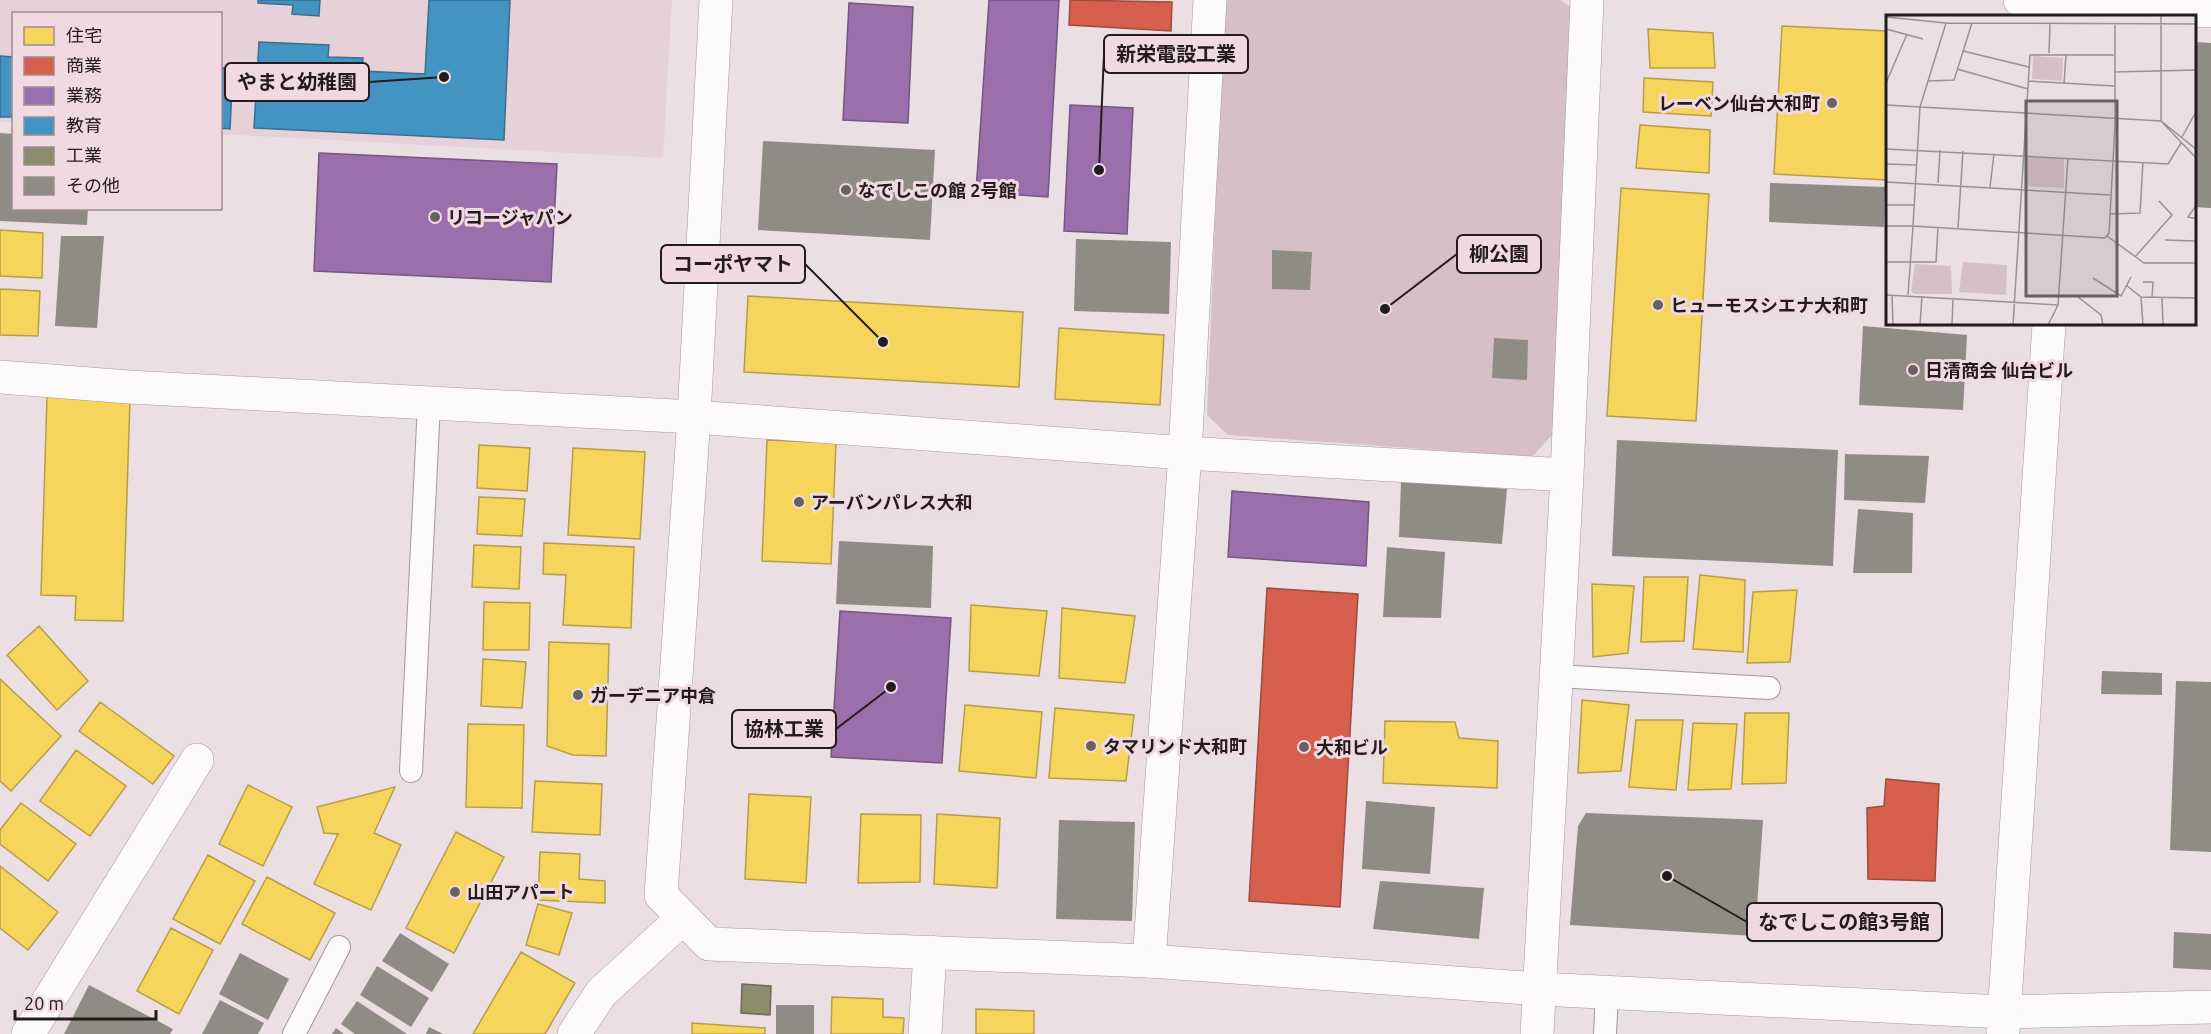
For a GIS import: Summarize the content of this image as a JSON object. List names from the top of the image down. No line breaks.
{"places":["やまと幼稚園","レーベン仙台大和町","新栄電設工業","なでしこの館 2号館","リコージャパン","ヒューモスシエナ大和町","柳公園","コーポヤマト","日清商会 仙台ビル","アーバンパレス大和","協林工業","ガーデニア中倉","タマリンド大和町","大和ビル","なでしこの館3号館","山田アパート"],"legend":["住宅","商業","業務","教育","工業","その他"],"scale_bar":"20 m"}
